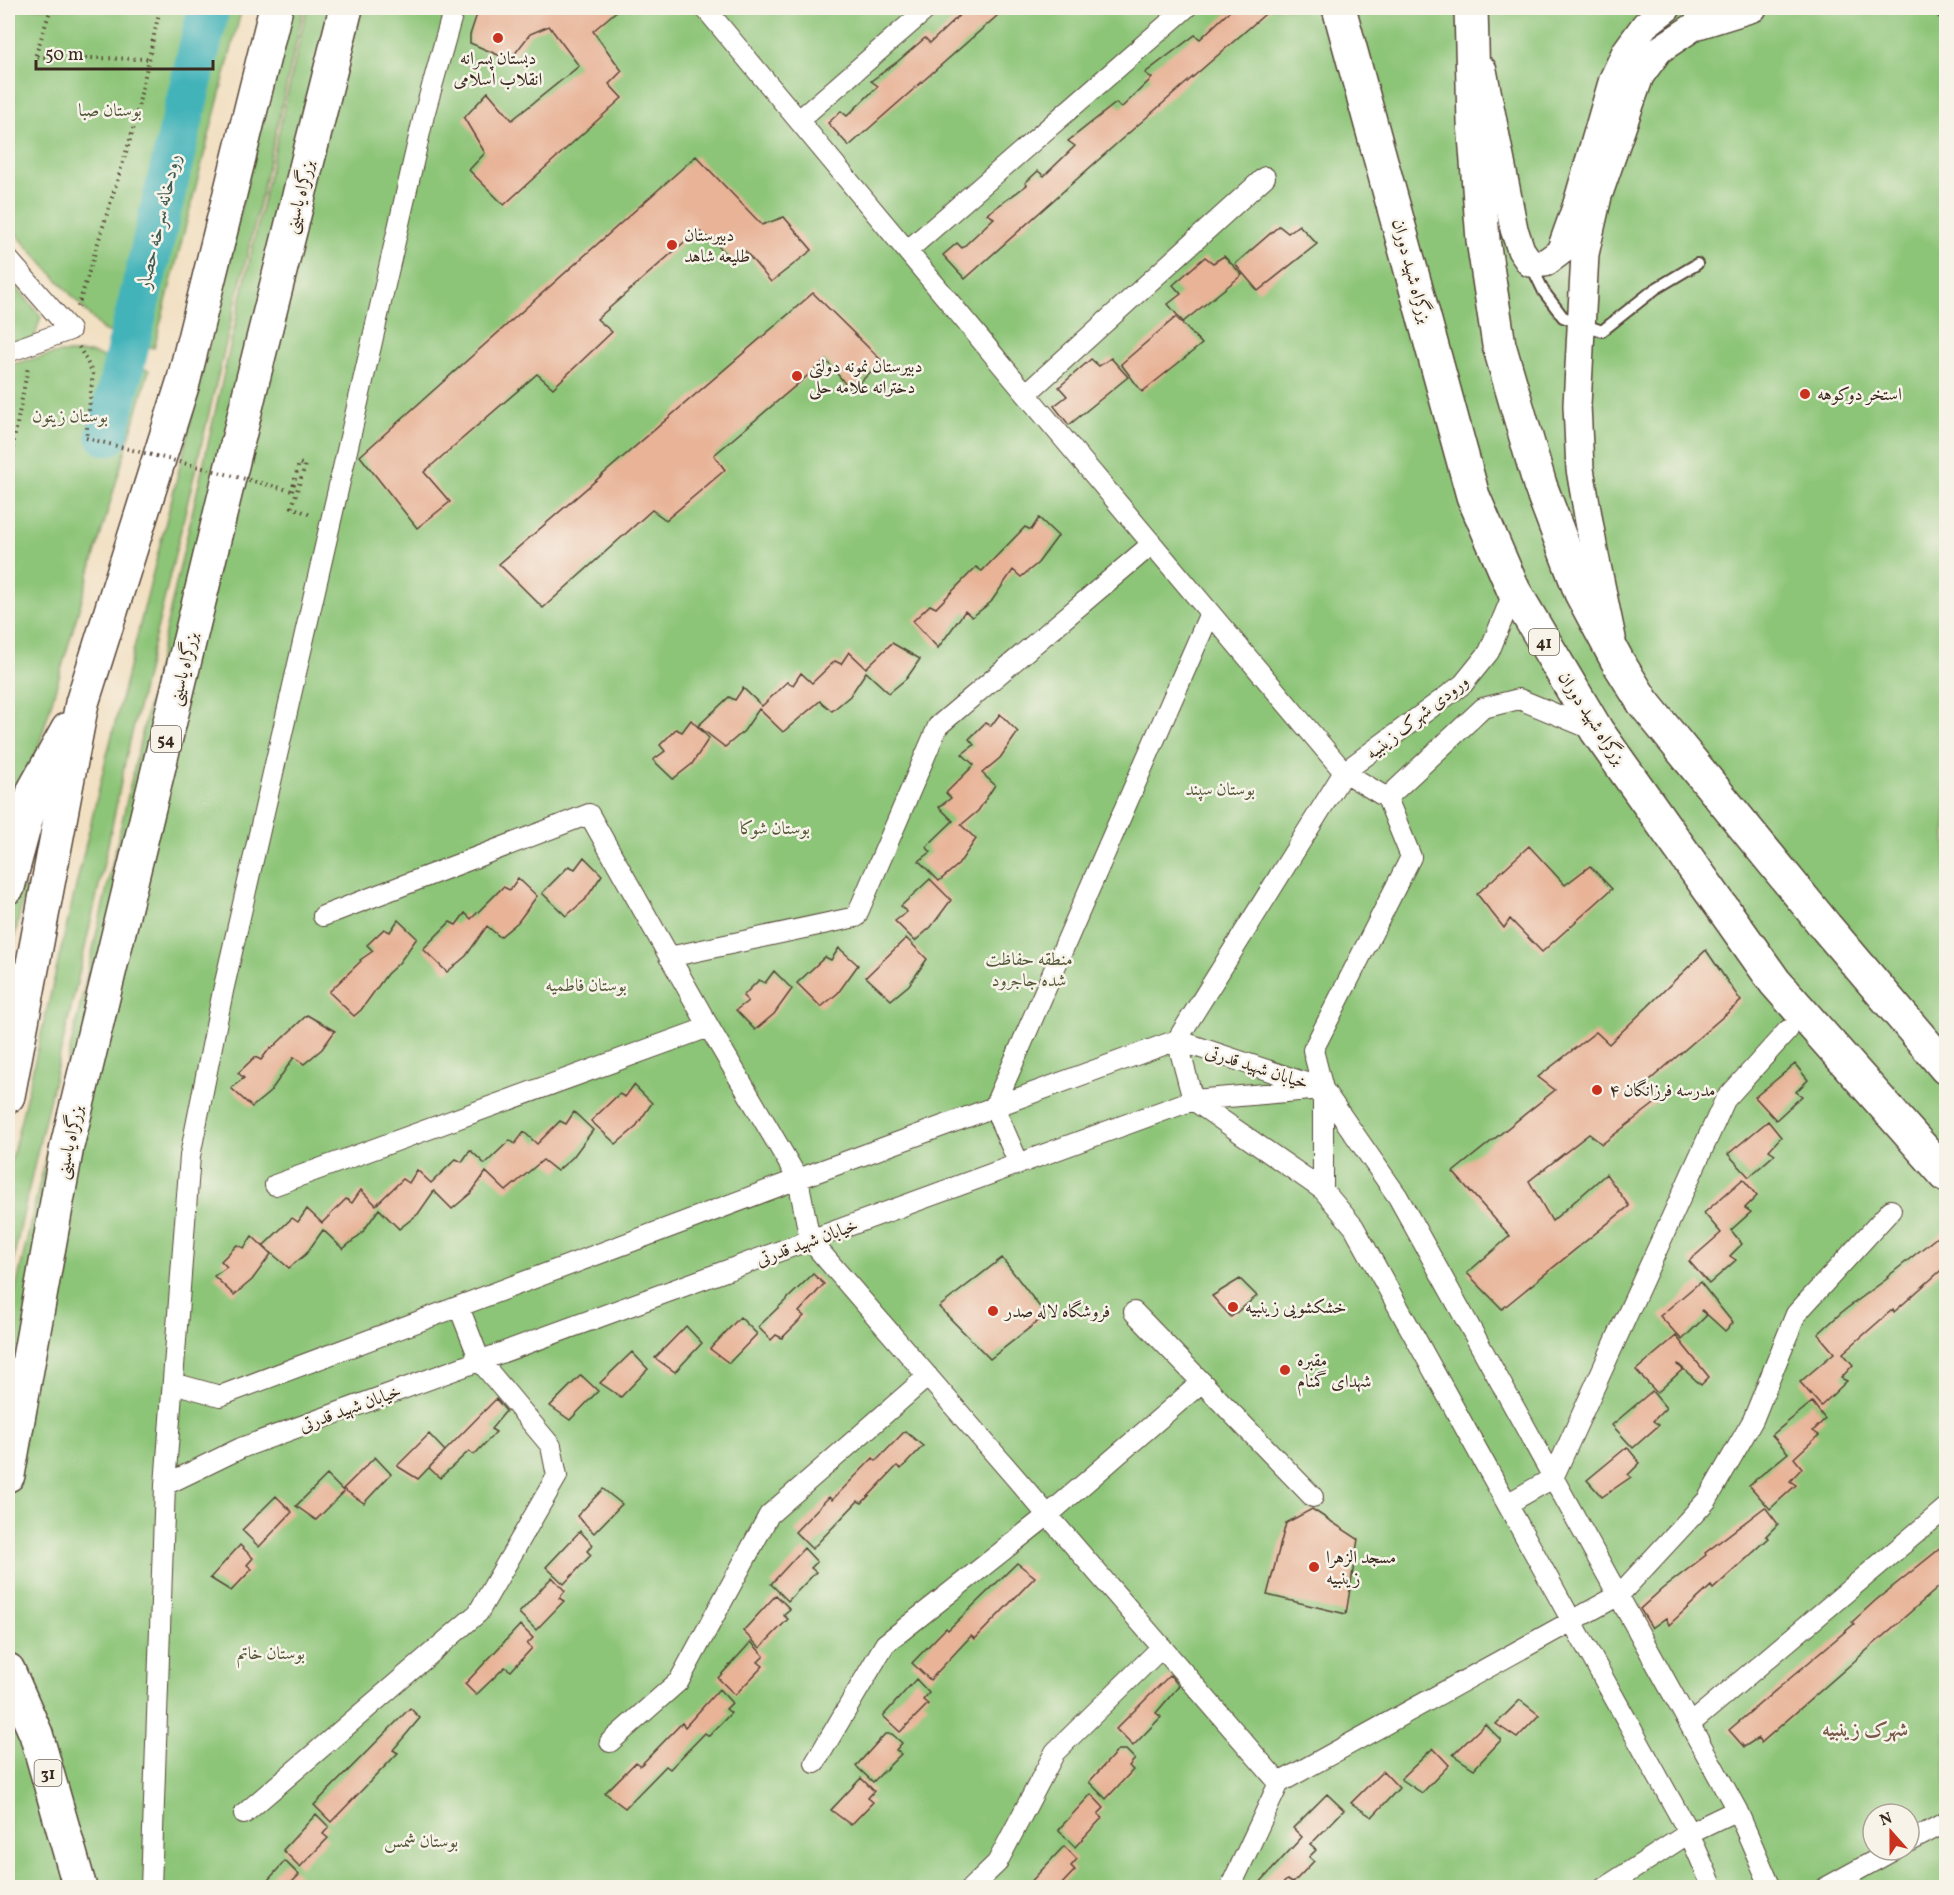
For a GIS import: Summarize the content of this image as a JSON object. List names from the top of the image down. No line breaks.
{"streets":{"highway":["بزرگراه یاسینی","بزرگراه شهید دوران","41","54","31"],"street":["ورودی شهرک زینبیه","خیابان شهید قدرتی"]},"crossings":[["بزرگراه شهید دوران","ورودی شهرک زینبیه"]],"districts":["شهرک زینبیه"],"water":["رودخانه سرخه حصار"],"parks":["بوستان صبا","بوستان زیتون","بوستان سپند","بوستان شوکا","منطقه حفاظت شده جاجرود","بوستان فاطمیه","بوستان خاتم","بوستان شمس"],"places":["دبستان پسرانه انقلاب اسلامی","دبیرستان طلیعه شاهد","دبیرستان نمونه دولتی دخترانه علامه حلی","استخر دوکوهه","مدرسه فرزانگان ۴","خشکشویی زینبیه","فروشگاه لاله صدر","مقبره شهدای گمنام","مسجد الزهرا زینبیه"],"scale_bar":"50 m","north":"top"}
